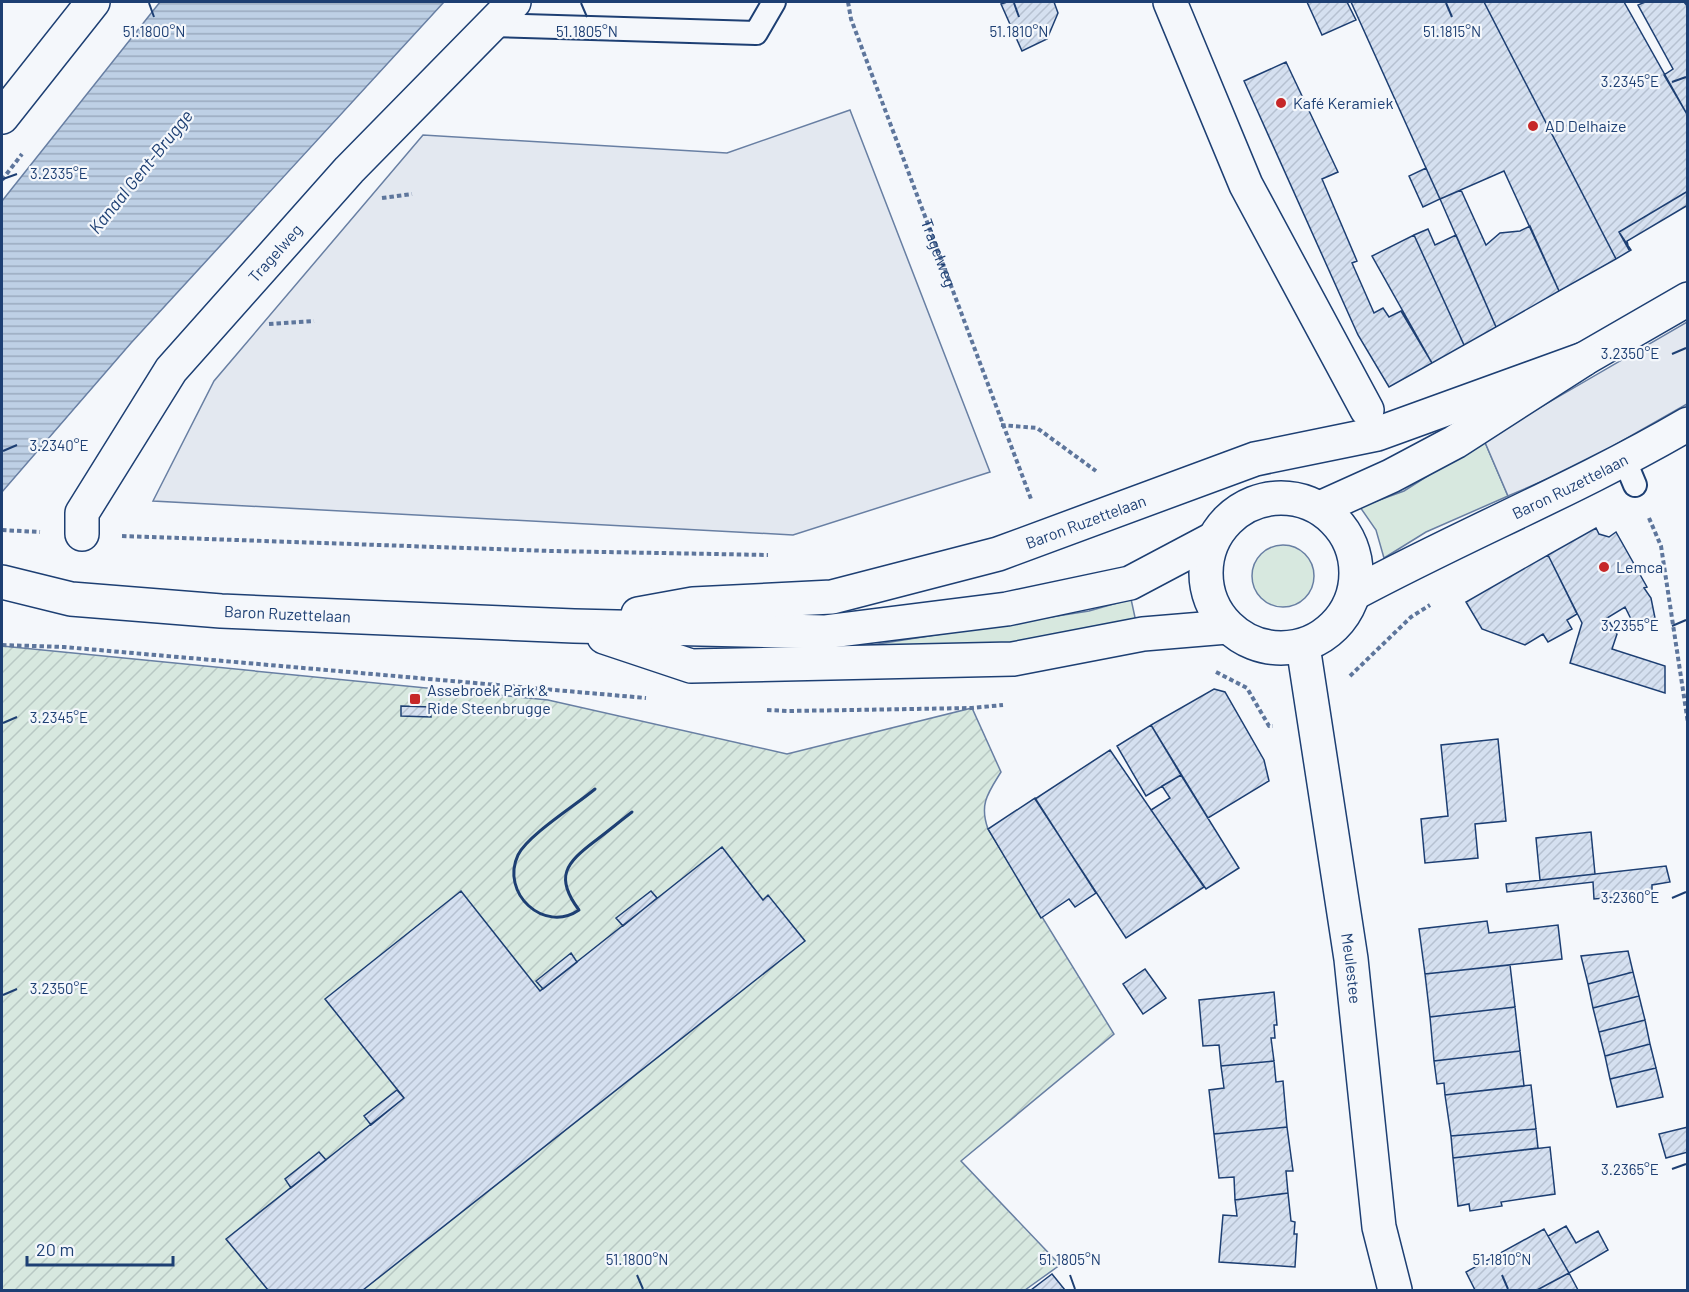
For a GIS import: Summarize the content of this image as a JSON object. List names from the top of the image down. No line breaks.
{"streets":{"main road":["Tragelweg","Baron Ruzettelaan","Meulestee"]},"crossings":[["Baron Ruzettelaan","Meulestee"]],"water":["Kanaal Gent-Brugge"],"places":{"other":["Kafé Keramiek","AD Delhaize","Lemca"],"transit":["Assebroek Park & Ride Steenbrugge"]},"scale_bar":"20 m","coordinates":["51.1800°N","51.1805°N","51.1810°N","51.1815°N","3.2345°E","3.2335°E","3.2350°E","3.2340°E","3.2355°E","3.2360°E","3.2365°E"]}
